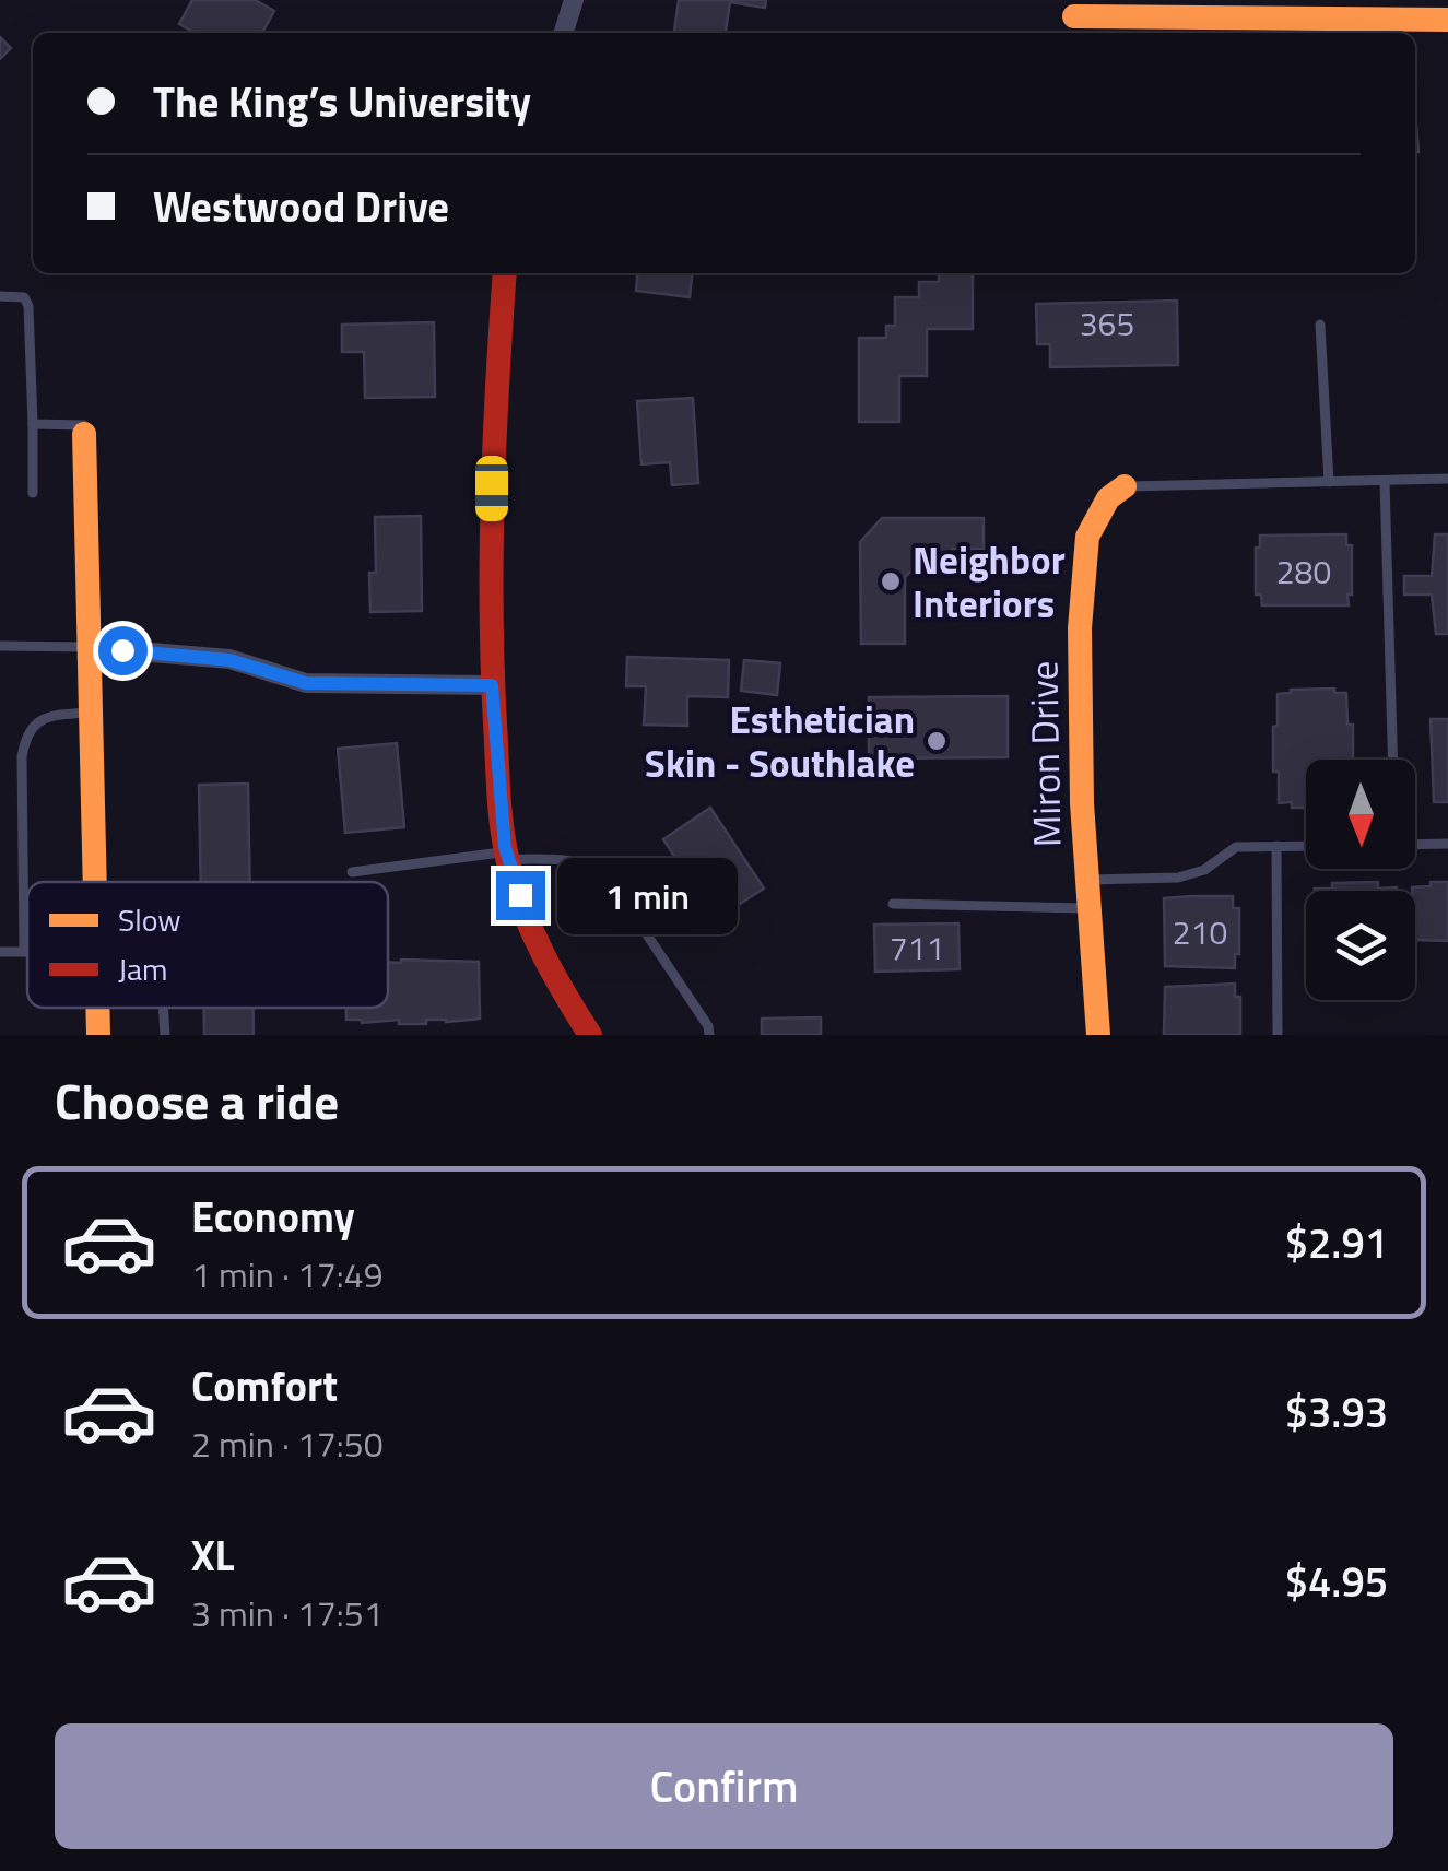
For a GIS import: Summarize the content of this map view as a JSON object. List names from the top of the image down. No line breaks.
{"streets":{"street":["Miron Drive"]},"places":["Neighbor Interiors","Esthetician Skin - Southlake"],"house_numbers":["365","280","210","711"],"legend":["Slow","Jam"],"north":"bottom","page":{"banner":["The King’s University","Westwood Drive"],"bubble":"1 min","heading":"Choose a ride","list":[{"name":"Economy","note":"1 min · 17:49","value":"$2.91"},{"name":"Comfort","note":"2 min · 17:50","value":"$3.93"},{"name":"XL","note":"3 min · 17:51","value":"$4.95"}],"buttons":"Confirm"}}
